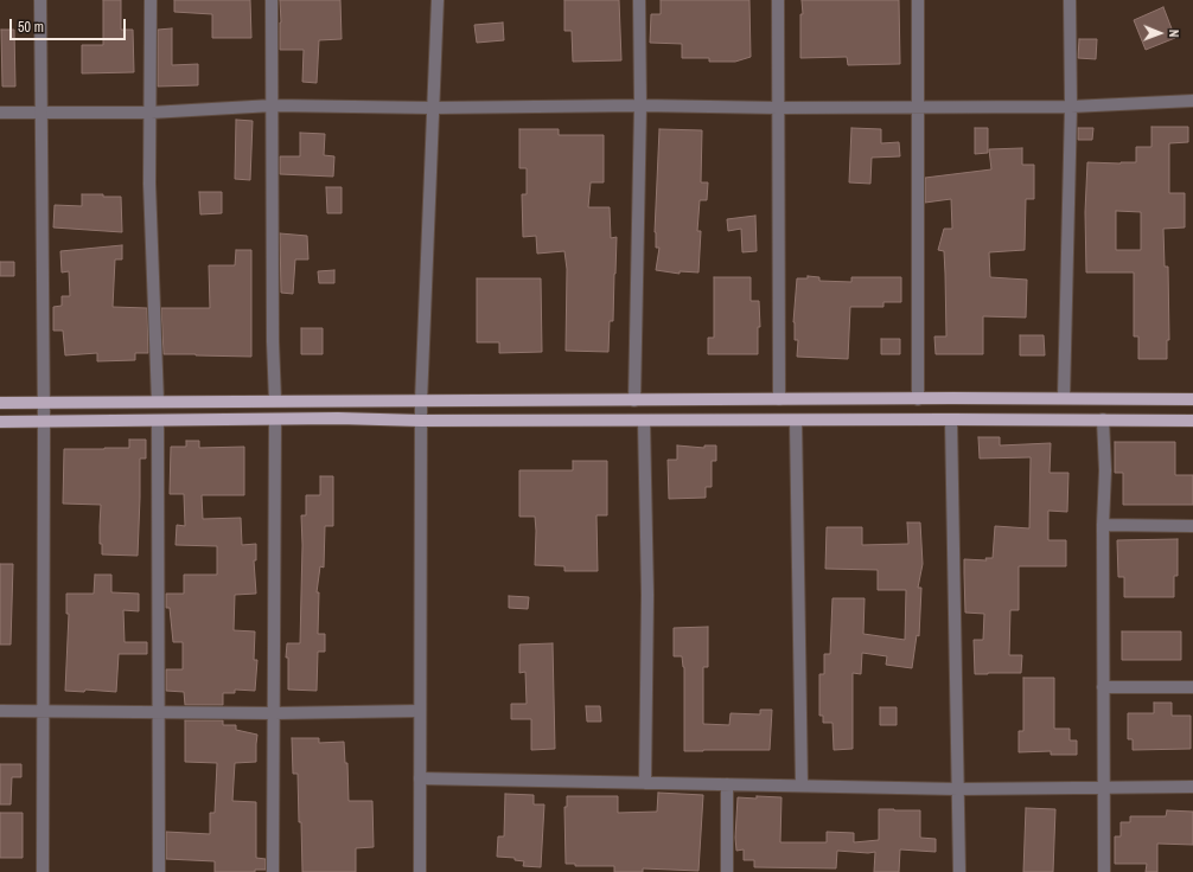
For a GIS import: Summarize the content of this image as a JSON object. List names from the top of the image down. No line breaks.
{"scale_bar":"50 m","north":"right"}
